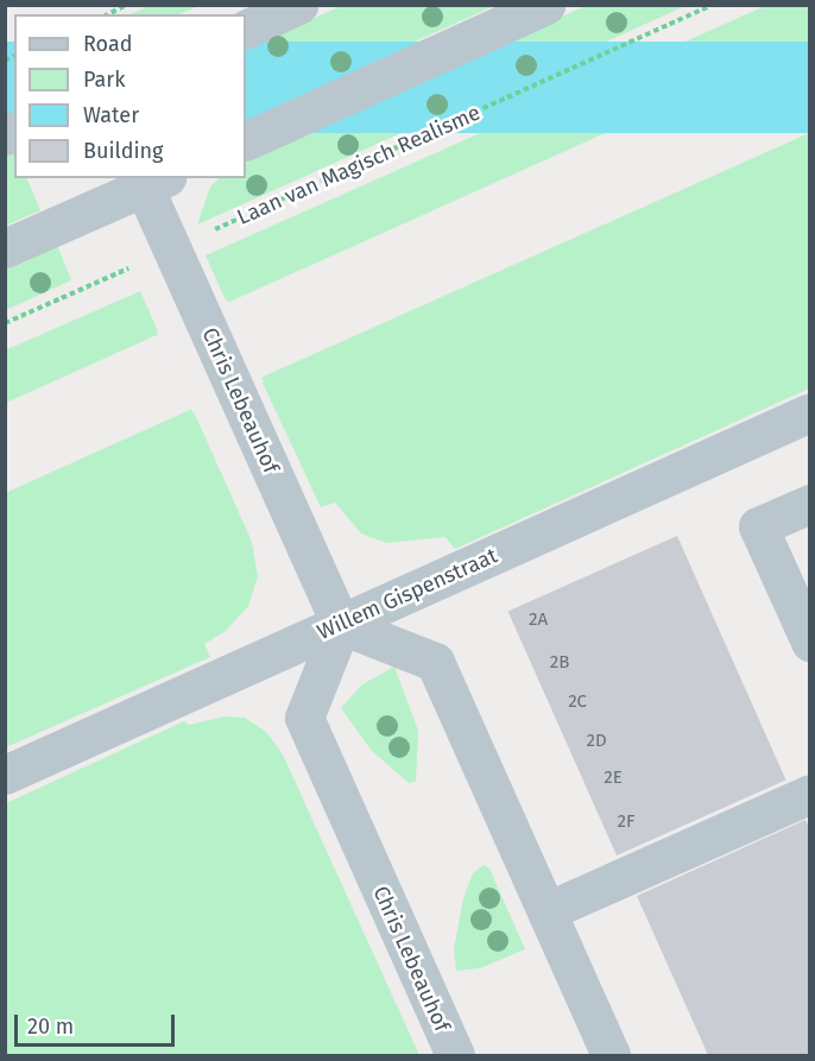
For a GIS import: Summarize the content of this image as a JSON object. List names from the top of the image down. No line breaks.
{"streets":{"street":["Chris Lebeauhof","Willem Gispenstraat"],"path":["Laan van Magisch Realisme"]},"crossings":[["Laan van Magisch Realisme","Chris Lebeauhof"],["Chris Lebeauhof","Willem Gispenstraat"]],"house_numbers":["2A","2B","2C","2D","2E","2F"],"legend":["Road","Park","Water","Building"],"scale_bar":"20 m"}
